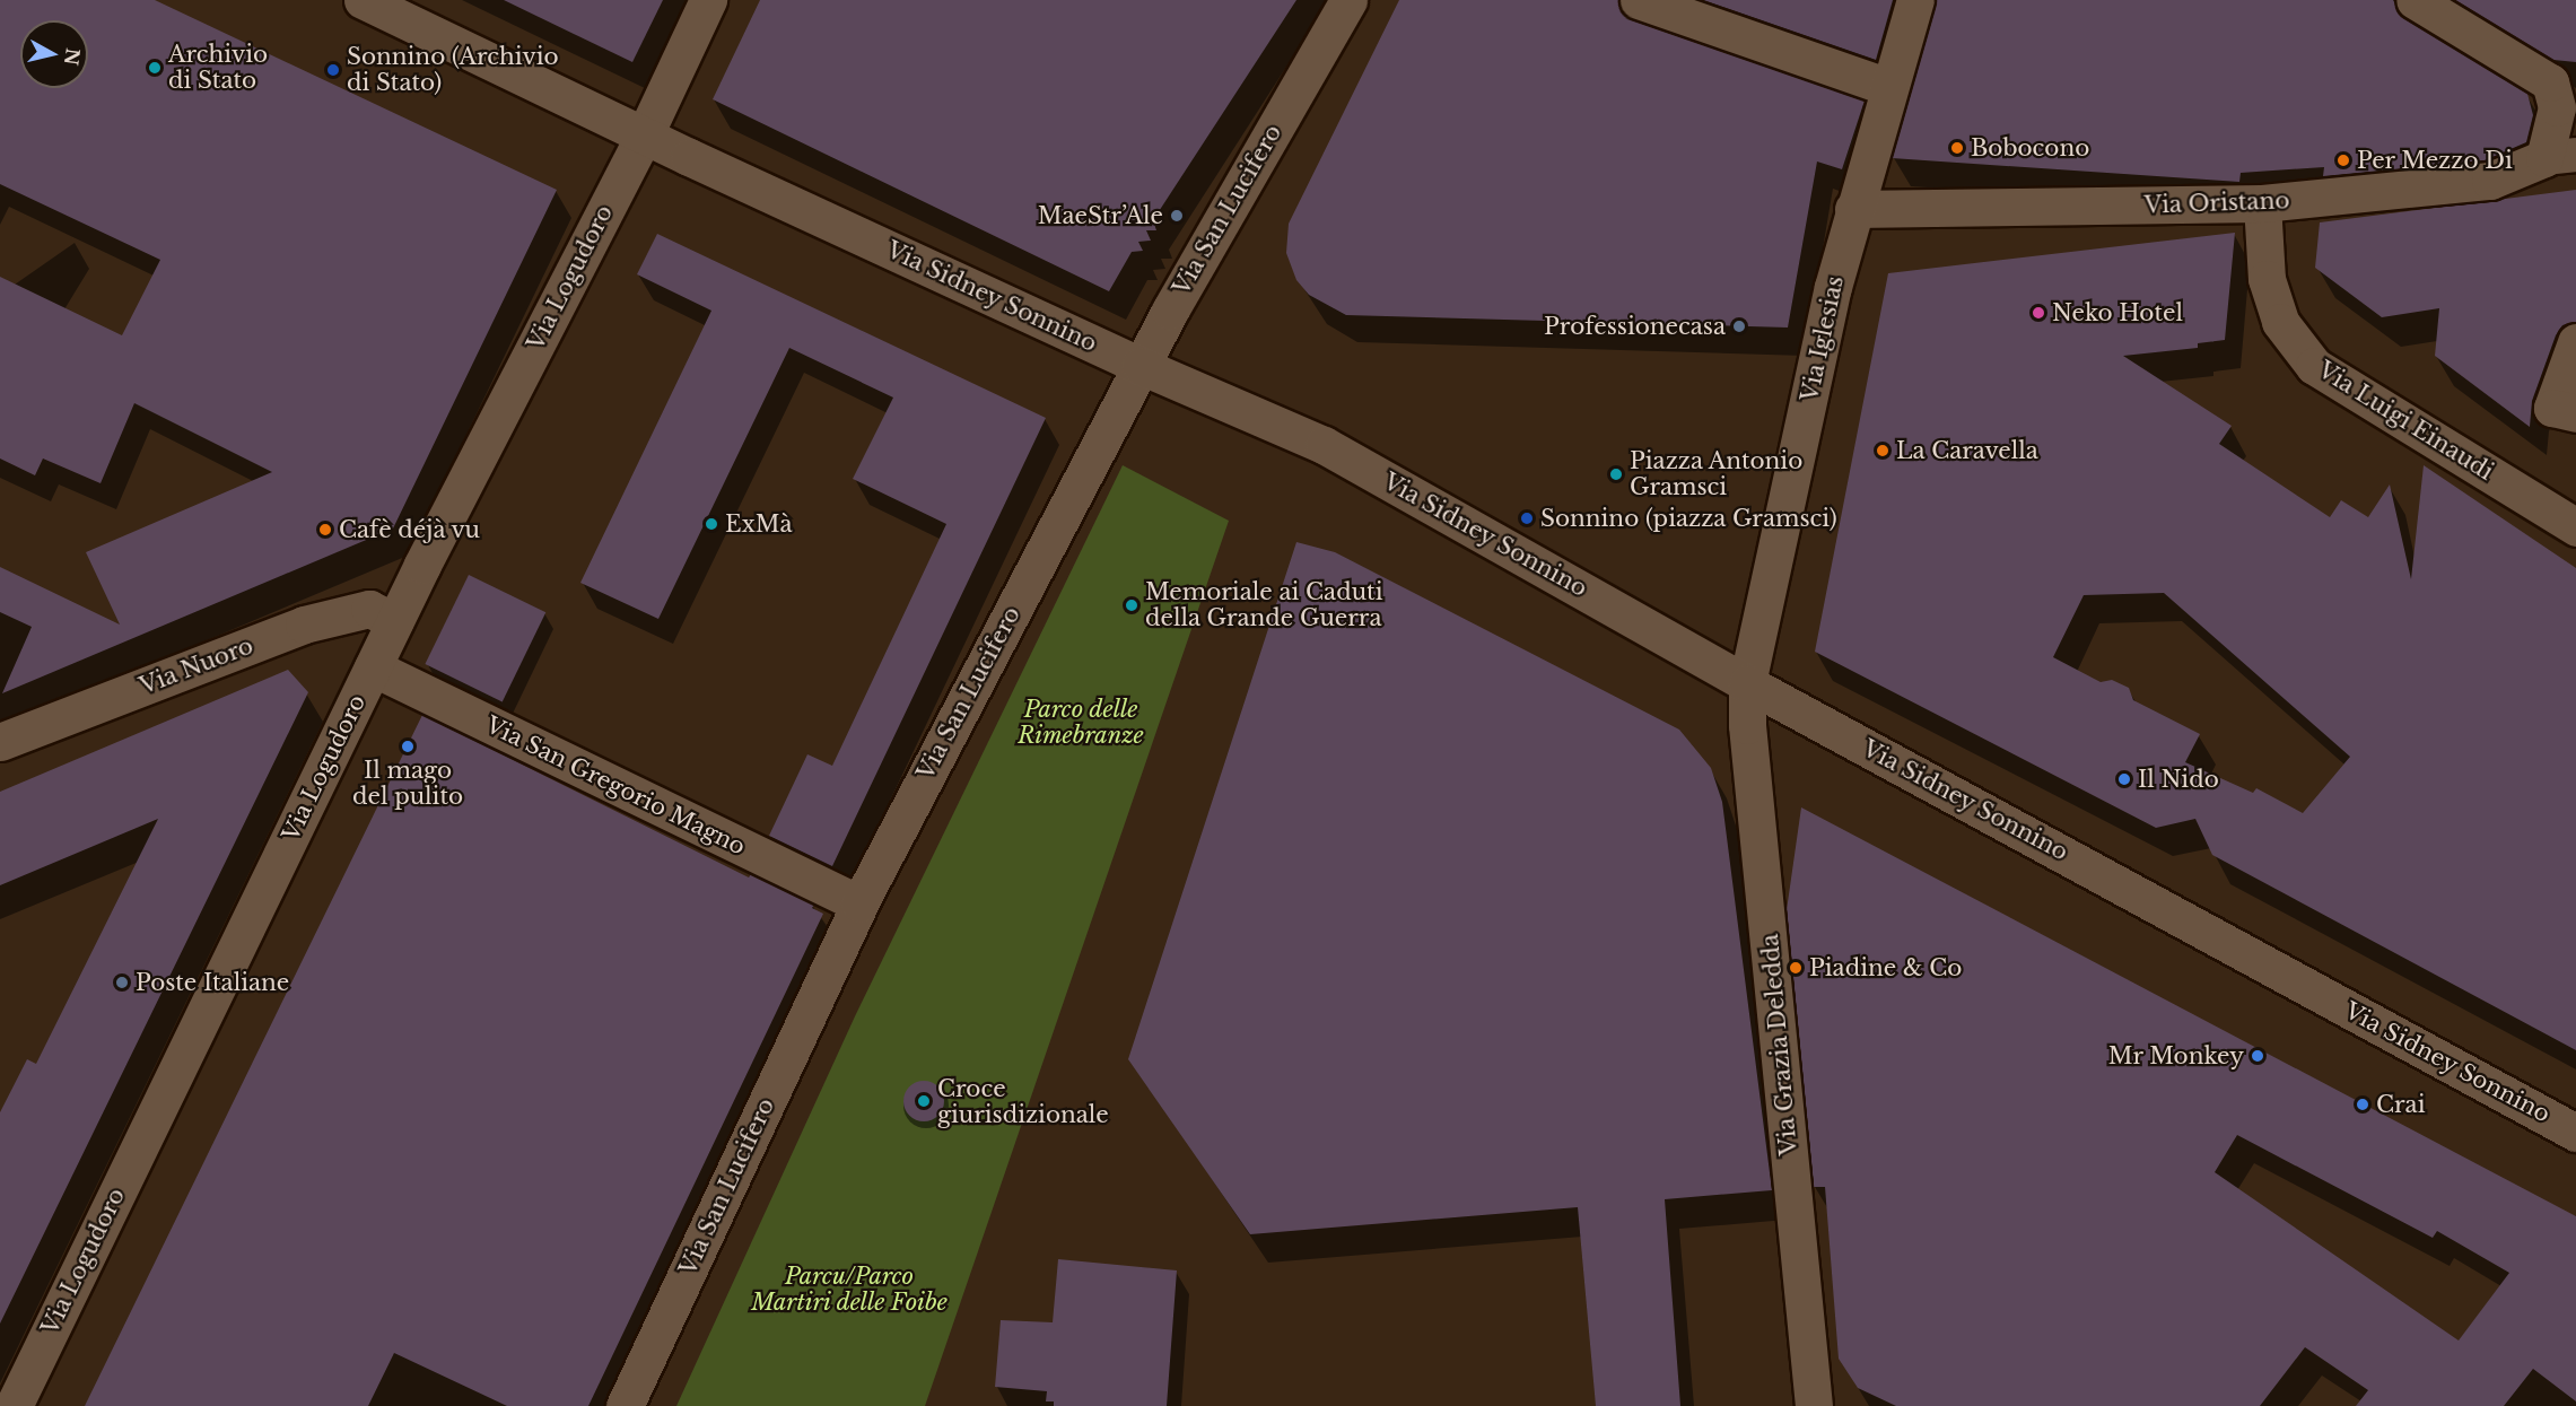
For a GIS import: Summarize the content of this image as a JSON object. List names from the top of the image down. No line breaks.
{"streets":{"street":["Via Oristano","Via San Lucifero","Via Logudoro","Via Sidney Sonnino","Via Iglesias","Via Luigi Einaudi","Via Nuoro","Via San Gregorio Magno","Via Grazia Deledda"]},"crossings":[["Via Oristano","Via Iglesias"],["Via Oristano","Via Luigi Einaudi"],["Via San Lucifero","Via Sidney Sonnino"],["Via San Lucifero","Via San Gregorio Magno"],["Via Logudoro","Via Sidney Sonnino"],["Via Logudoro","Via Nuoro"],["Via Logudoro","Via San Gregorio Magno"],["Via Sidney Sonnino","Via Iglesias"],["Via Sidney Sonnino","Via Grazia Deledda"],["Via Iglesias","Via Grazia Deledda"]],"parks":["Parco delle Rimebranze","Parcu/Parco Martiri delle Foibe"],"places":["Archivio di Stato","Sonnino (Archivio di Stato)","Bobocono","Per Mezzo Di","MaeStr’Ale","Neko Hotel","Professionecasa","La Caravella","Piazza Antonio Gramsci","Sonnino (piazza Gramsci)","ExMà","Cafè déjà vu","Memoriale ai Caduti della Grande Guerra","Il mago del pulito","Il Nido","Piadine & Co","Poste Italiane","Mr Monkey","Croce giurisdizionale","Crai"],"north":"right"}
